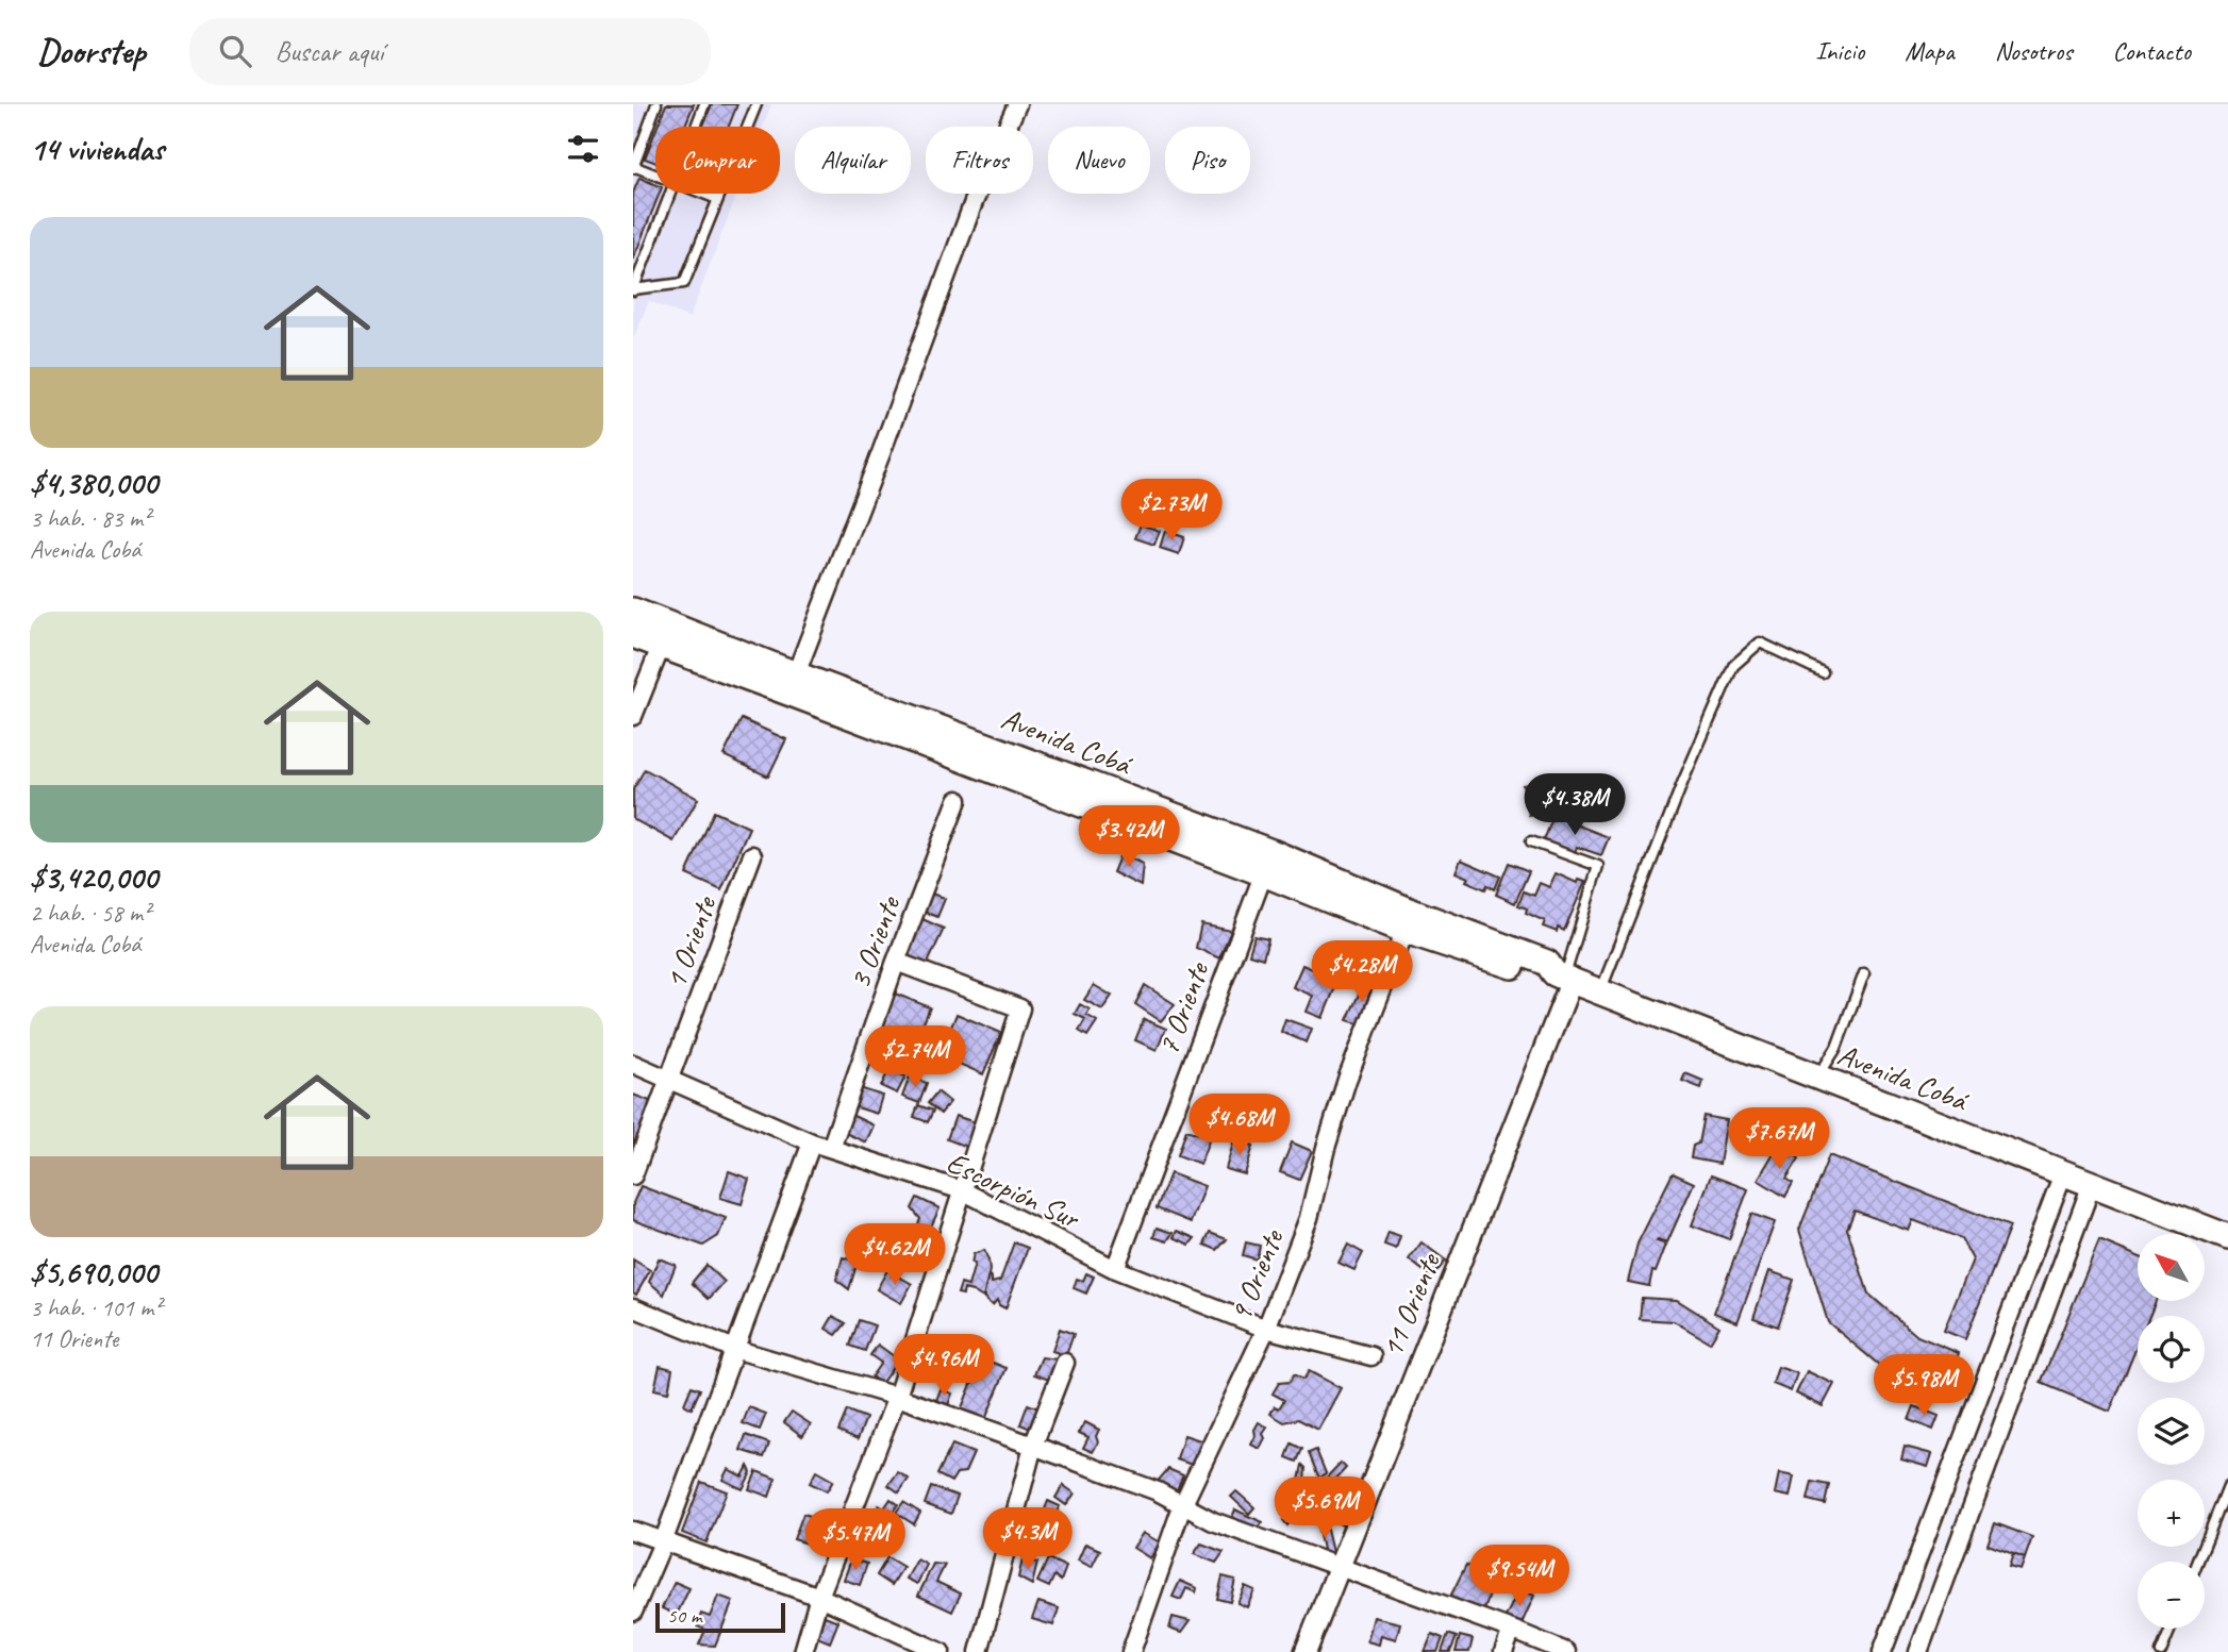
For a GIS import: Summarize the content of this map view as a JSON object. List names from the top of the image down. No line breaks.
{"streets":{"main road":["Avenida Cobá"],"street":["1 Oriente","3 Oriente","7 Oriente","Escorpión Sur","9 Oriente","11 Oriente"]},"crossings":[["Avenida Cobá","7 Oriente"],["Avenida Cobá","9 Oriente"],["Avenida Cobá","11 Oriente"],["1 Oriente","Escorpión Sur"],["3 Oriente","Escorpión Sur"],["7 Oriente","Escorpión Sur"],["Escorpión Sur","9 Oriente"]],"scale_bar":"50 m","north":"top left","page":{"header":"Doorstep","search":"Buscar aquí","nav":["Inicio","Mapa","Nosotros","Contacto"],"heading":"14 viviendas","chip":["Comprar","Alquilar","Filtros","Nuevo","Piso"],"list":[{"name":"$4,380,000","note":"3 hab. · 83 m² · Avenida Cobá"},{"name":"$3,420,000","note":"2 hab. · 58 m² · Avenida Cobá"},{"name":"$5,690,000","note":"3 hab. · 101 m² · 11 Oriente"}],"price":["$2.73M","$4.38M","$3.42M","$4.28M","$2.74M","$4.68M","$7.67M","$4.62M","$4.96M","$5.98M","$5.69M","$4.3M","$5.47M","$9.54M"],"map_buttons":["+","−"],"scale":"50 m"}}
